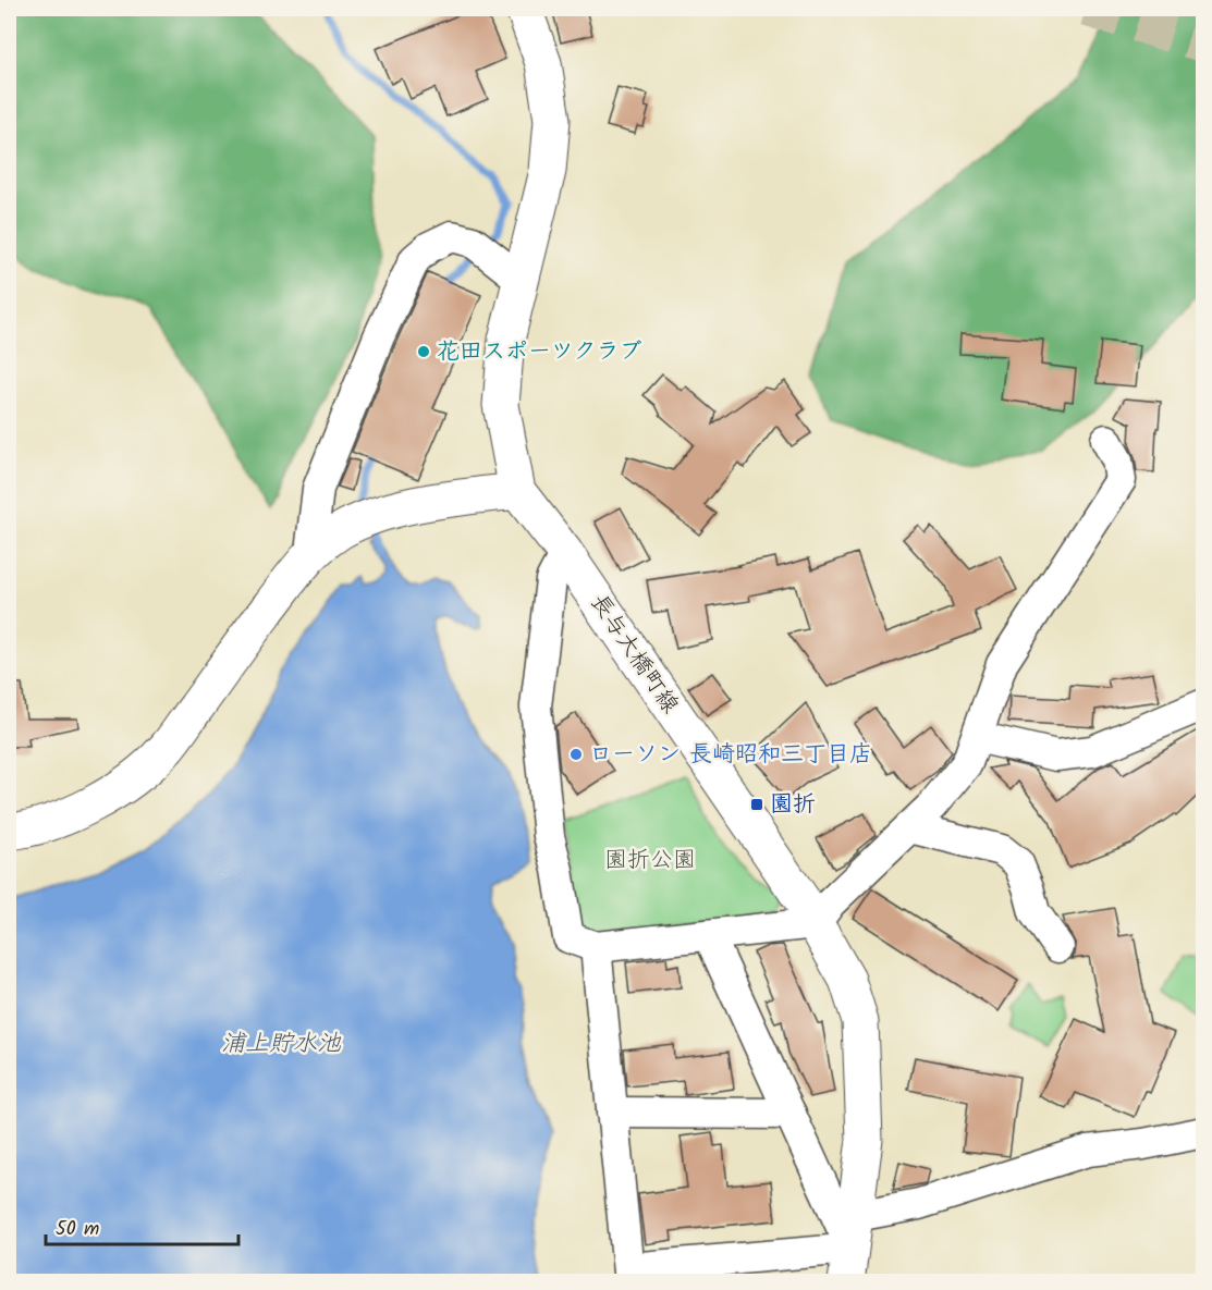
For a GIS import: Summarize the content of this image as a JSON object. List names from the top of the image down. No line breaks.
{"streets":{"main road":["長与大橋町線"]},"water":["浦上貯水池"],"parks":["園折公園"],"places":{"other":["花田スポーツクラブ","ローソン 長崎昭和三丁目店"],"transit":["園折"]},"scale_bar":"50 m"}
